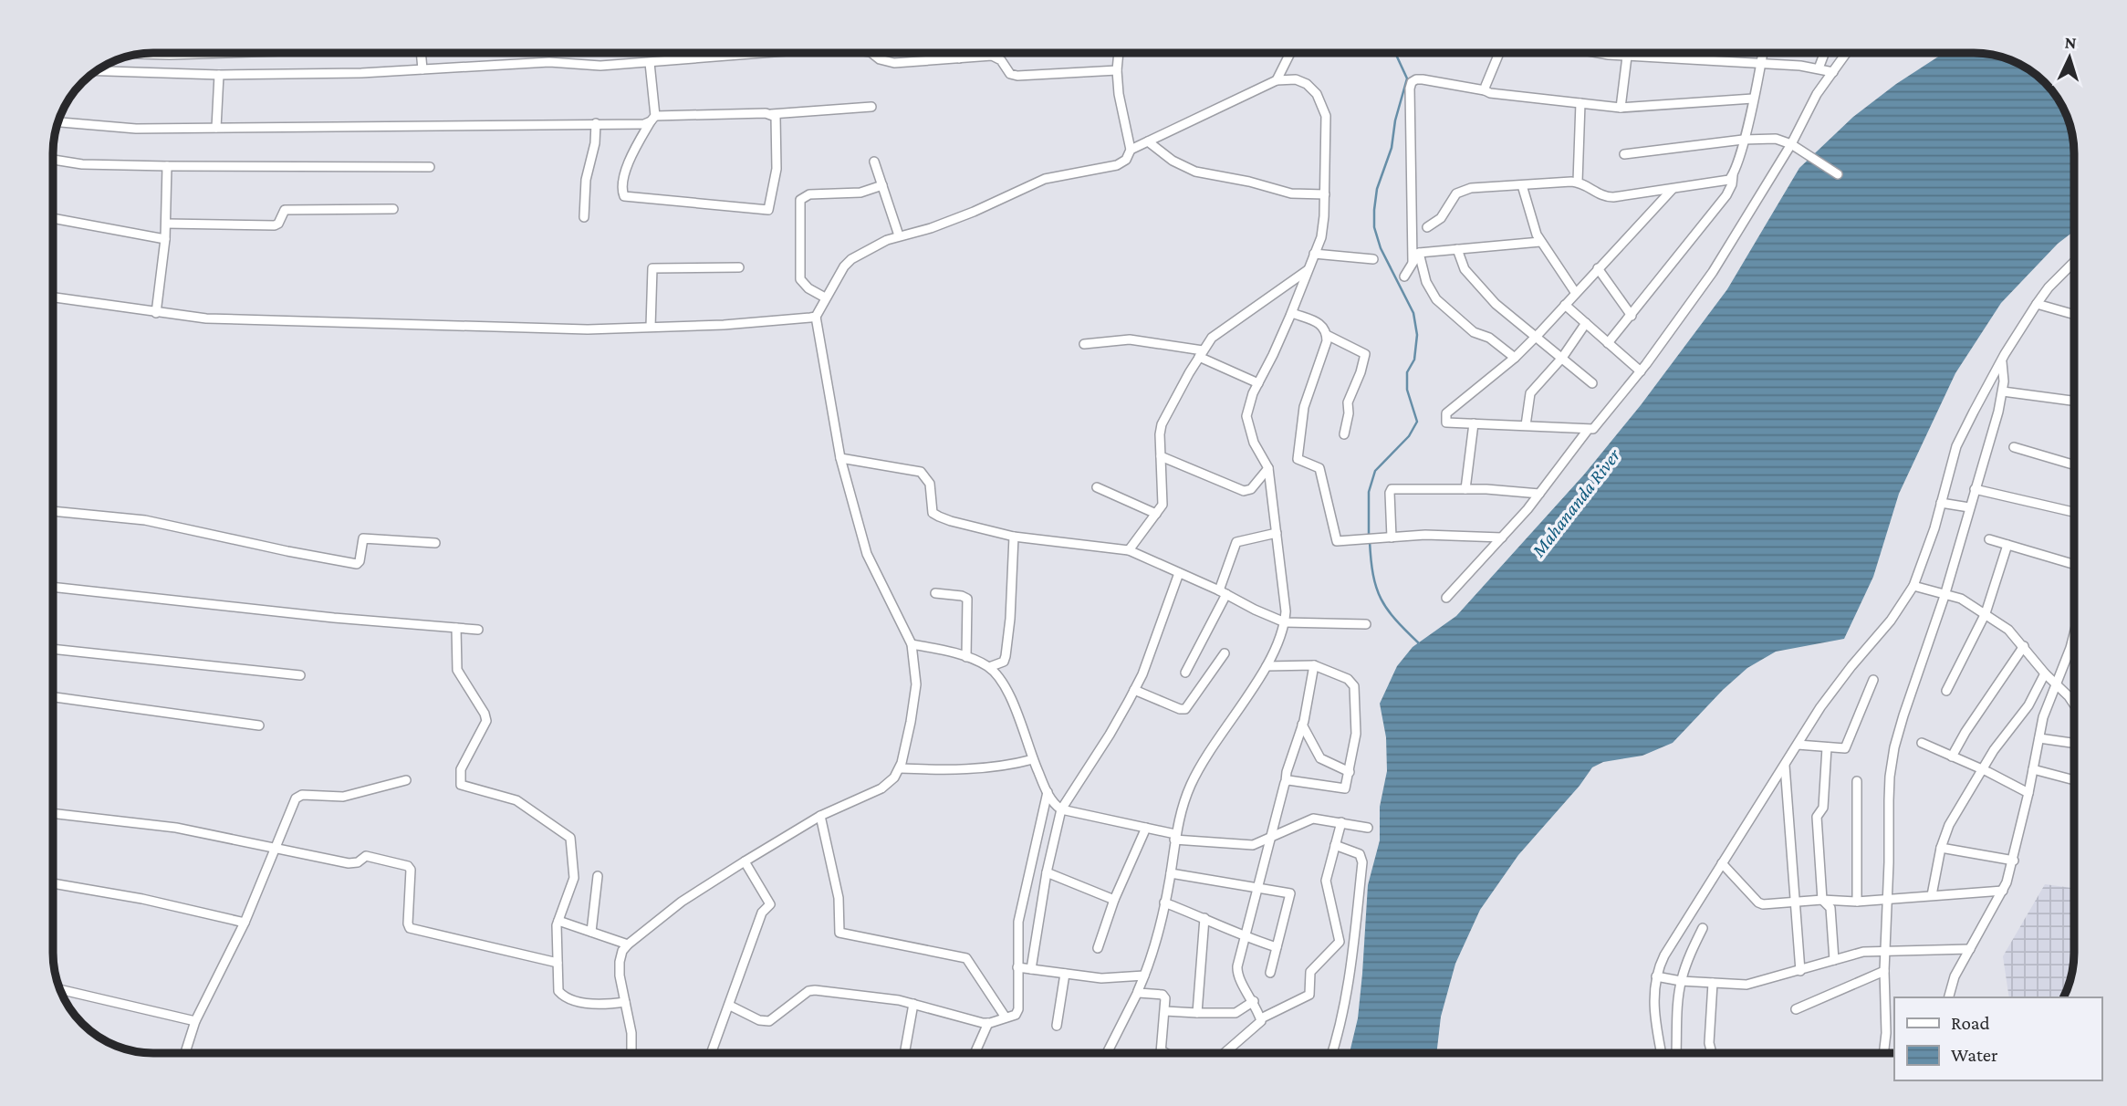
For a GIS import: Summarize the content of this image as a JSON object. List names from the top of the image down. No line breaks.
{"water":["Mahananda River"],"legend":["Road","Water"],"north":"top"}
